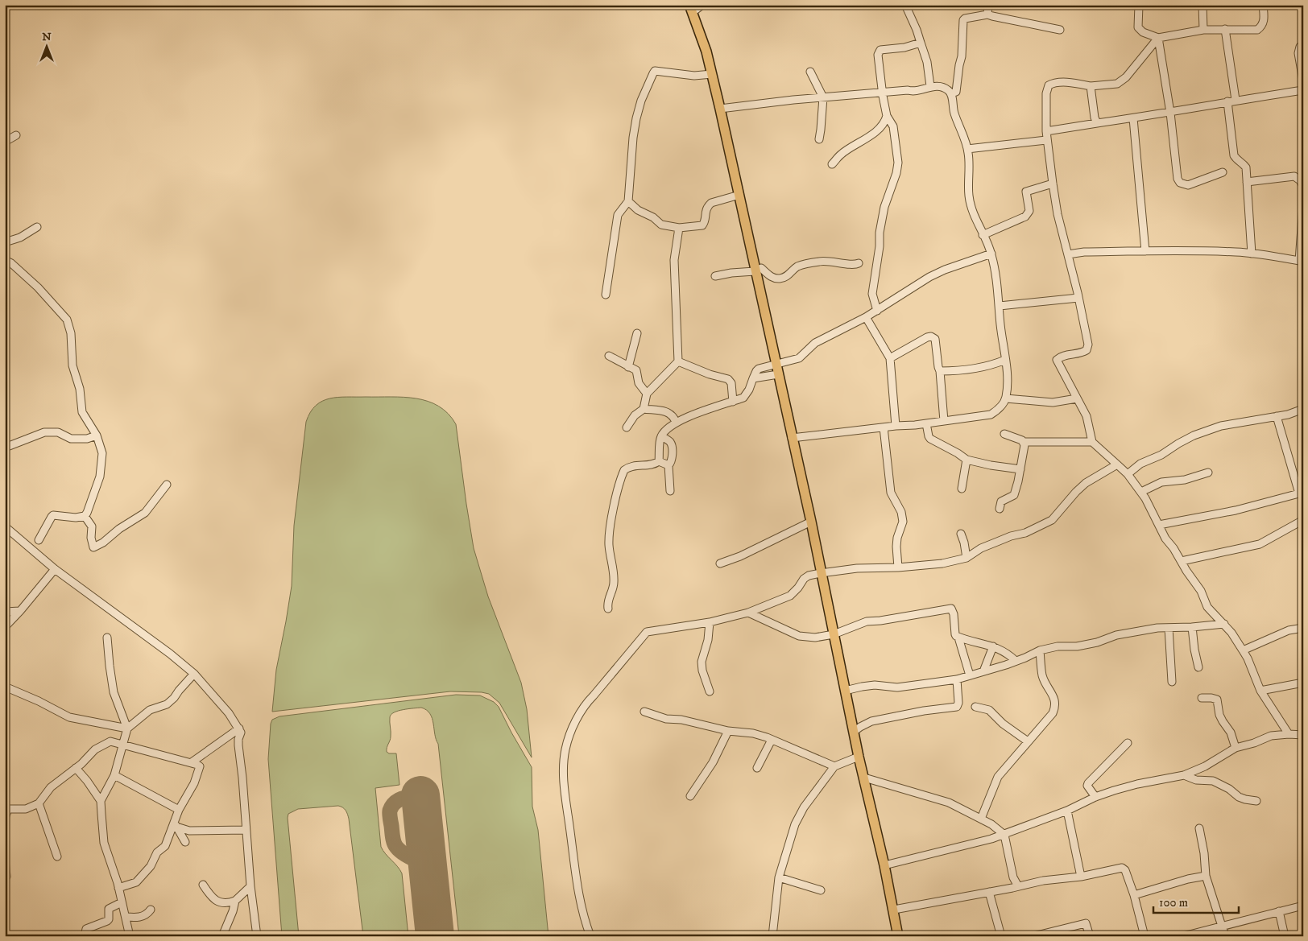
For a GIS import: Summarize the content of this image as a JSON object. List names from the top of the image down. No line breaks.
{"scale_bar":"100 m","north":"top"}
